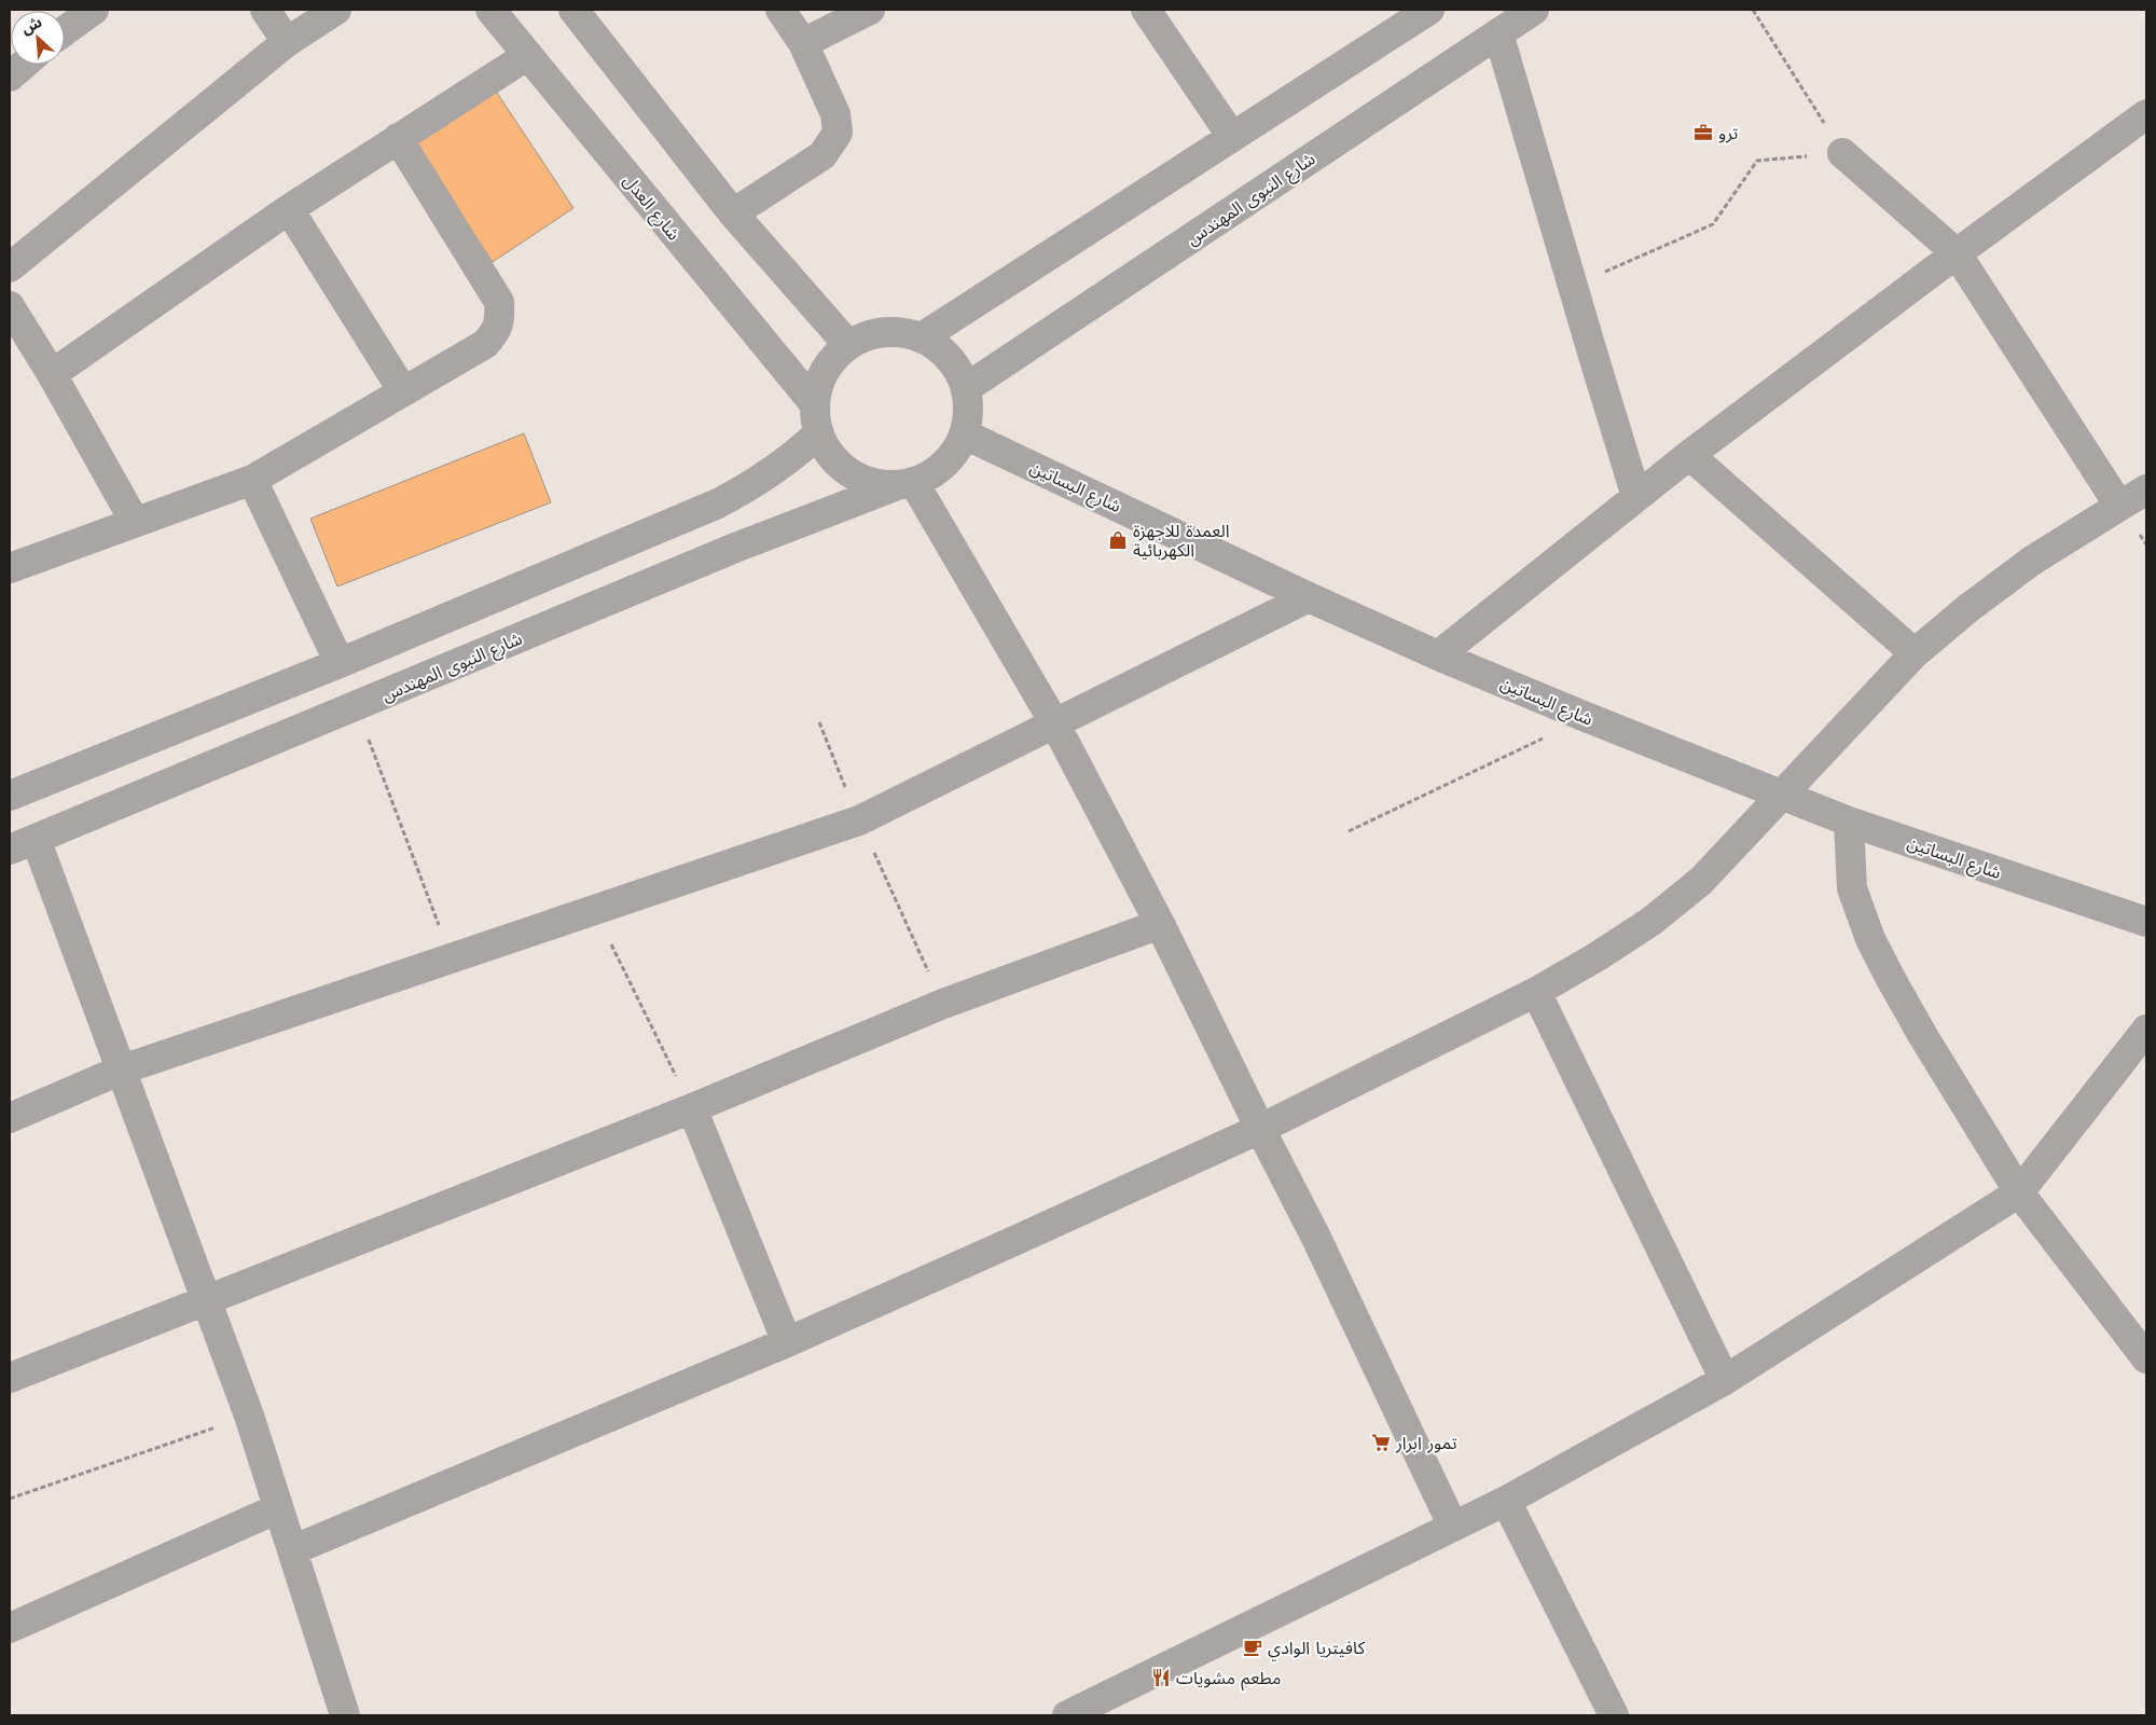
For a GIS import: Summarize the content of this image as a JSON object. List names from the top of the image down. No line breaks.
{"streets":{"street":["شارع النبوى المهندس","شارع العدل","شارع البساتين"]},"crossings":[["شارع النبوى المهندس","شارع العدل"],["شارع النبوى المهندس","شارع البساتين"],["شارع العدل","شارع البساتين"]],"places":{"office":["ترو"],"shop":["العمدة للاجهزة الكهربائية"],"supermarket":["تمور ابرار"],"cafe":["كافيتريا الوادي"],"restaurant":["مطعم مشويات"]},"north":"top left"}
